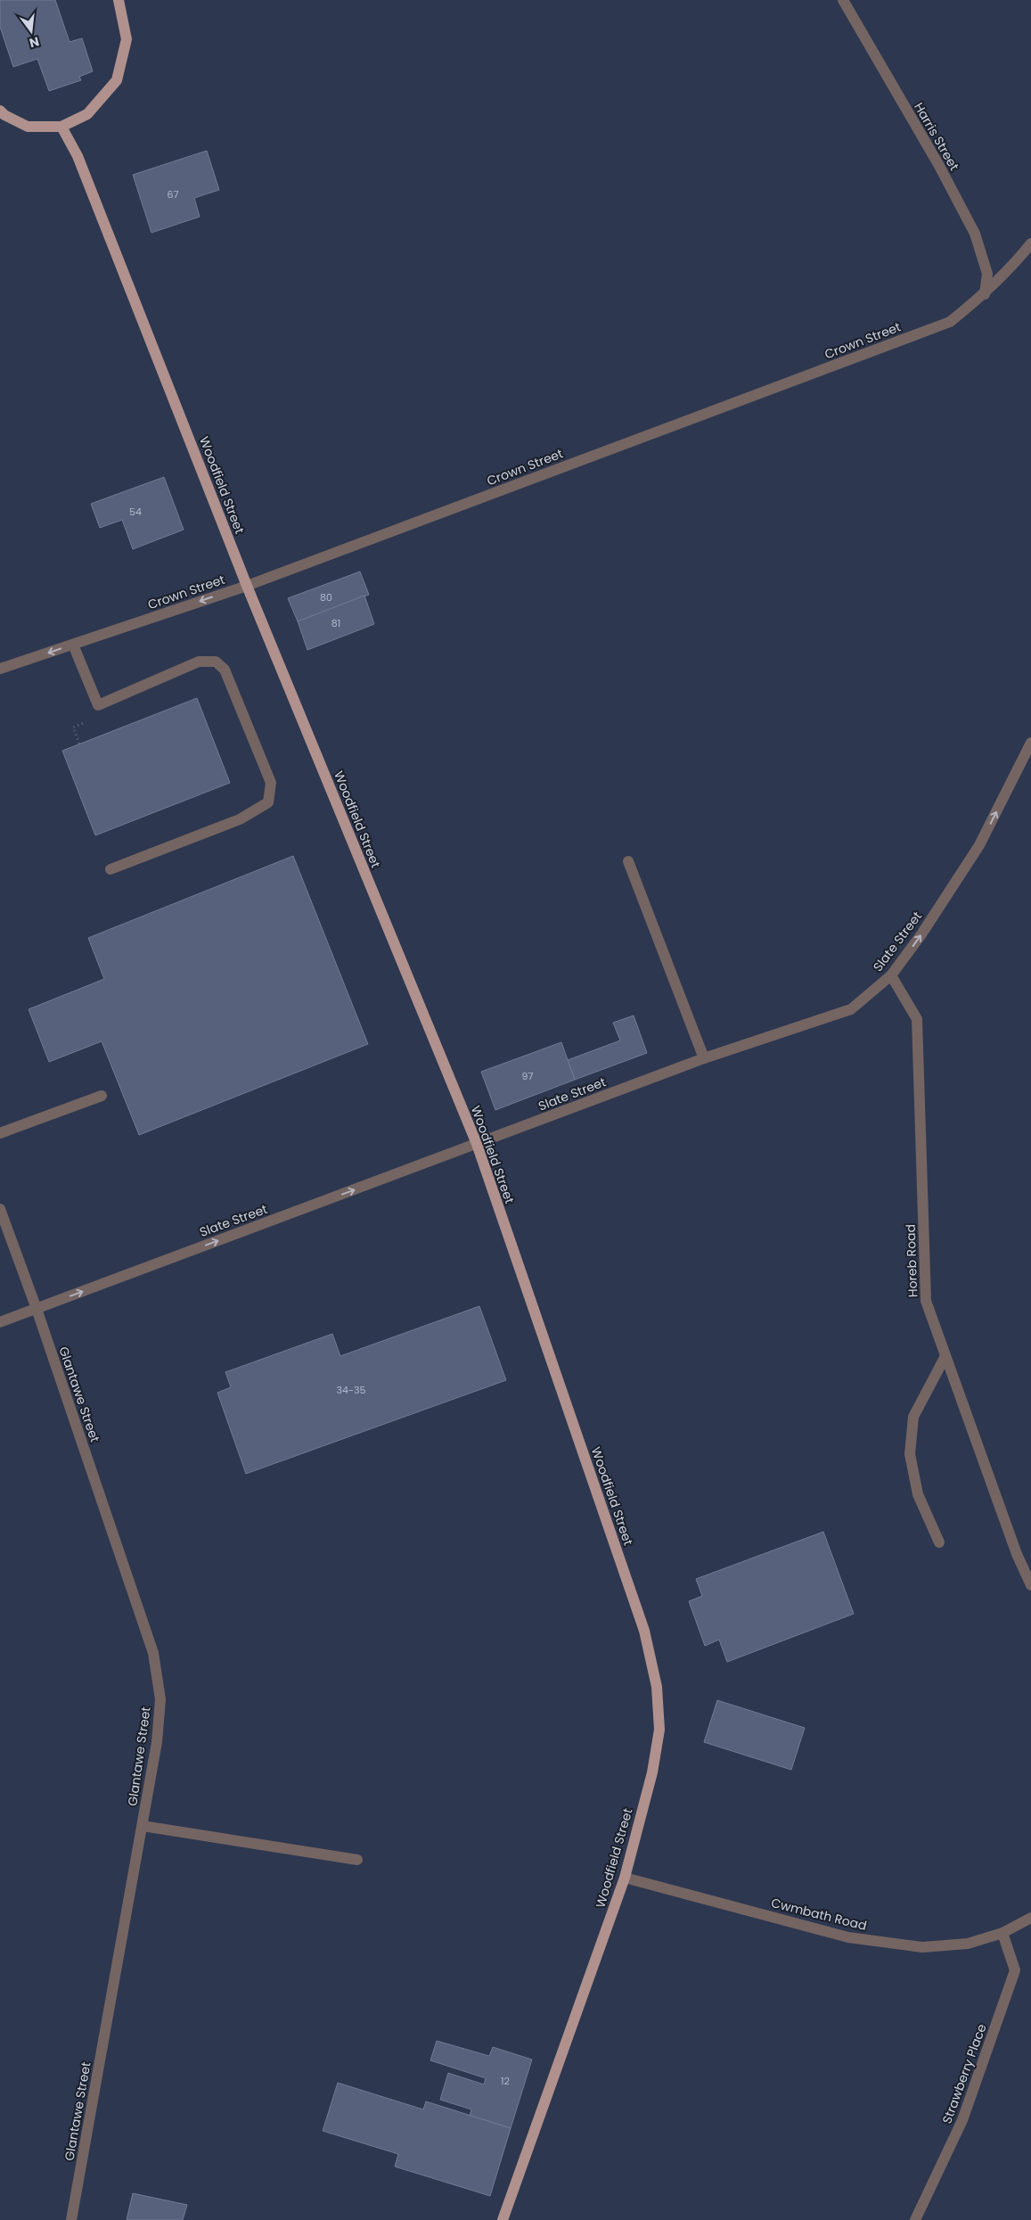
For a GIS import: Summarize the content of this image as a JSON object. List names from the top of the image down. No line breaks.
{"streets":{"main road":["Woodfield Street"],"street":["Harris Street","Crown Street","Slate Street","Horeb Road","Glantawe Street","Cwmbath Road","Strawberry Place"]},"crossings":[["Harris Street","Crown Street"],["Crown Street","Woodfield Street"],["Woodfield Street","Slate Street"],["Woodfield Street","Cwmbath Road"],["Slate Street","Horeb Road"],["Slate Street","Glantawe Street"],["Cwmbath Road","Strawberry Place"]],"one_way":["Slate Street"],"house_numbers":["67","54","80","81","97","34-35","12"],"north":"bottom"}
